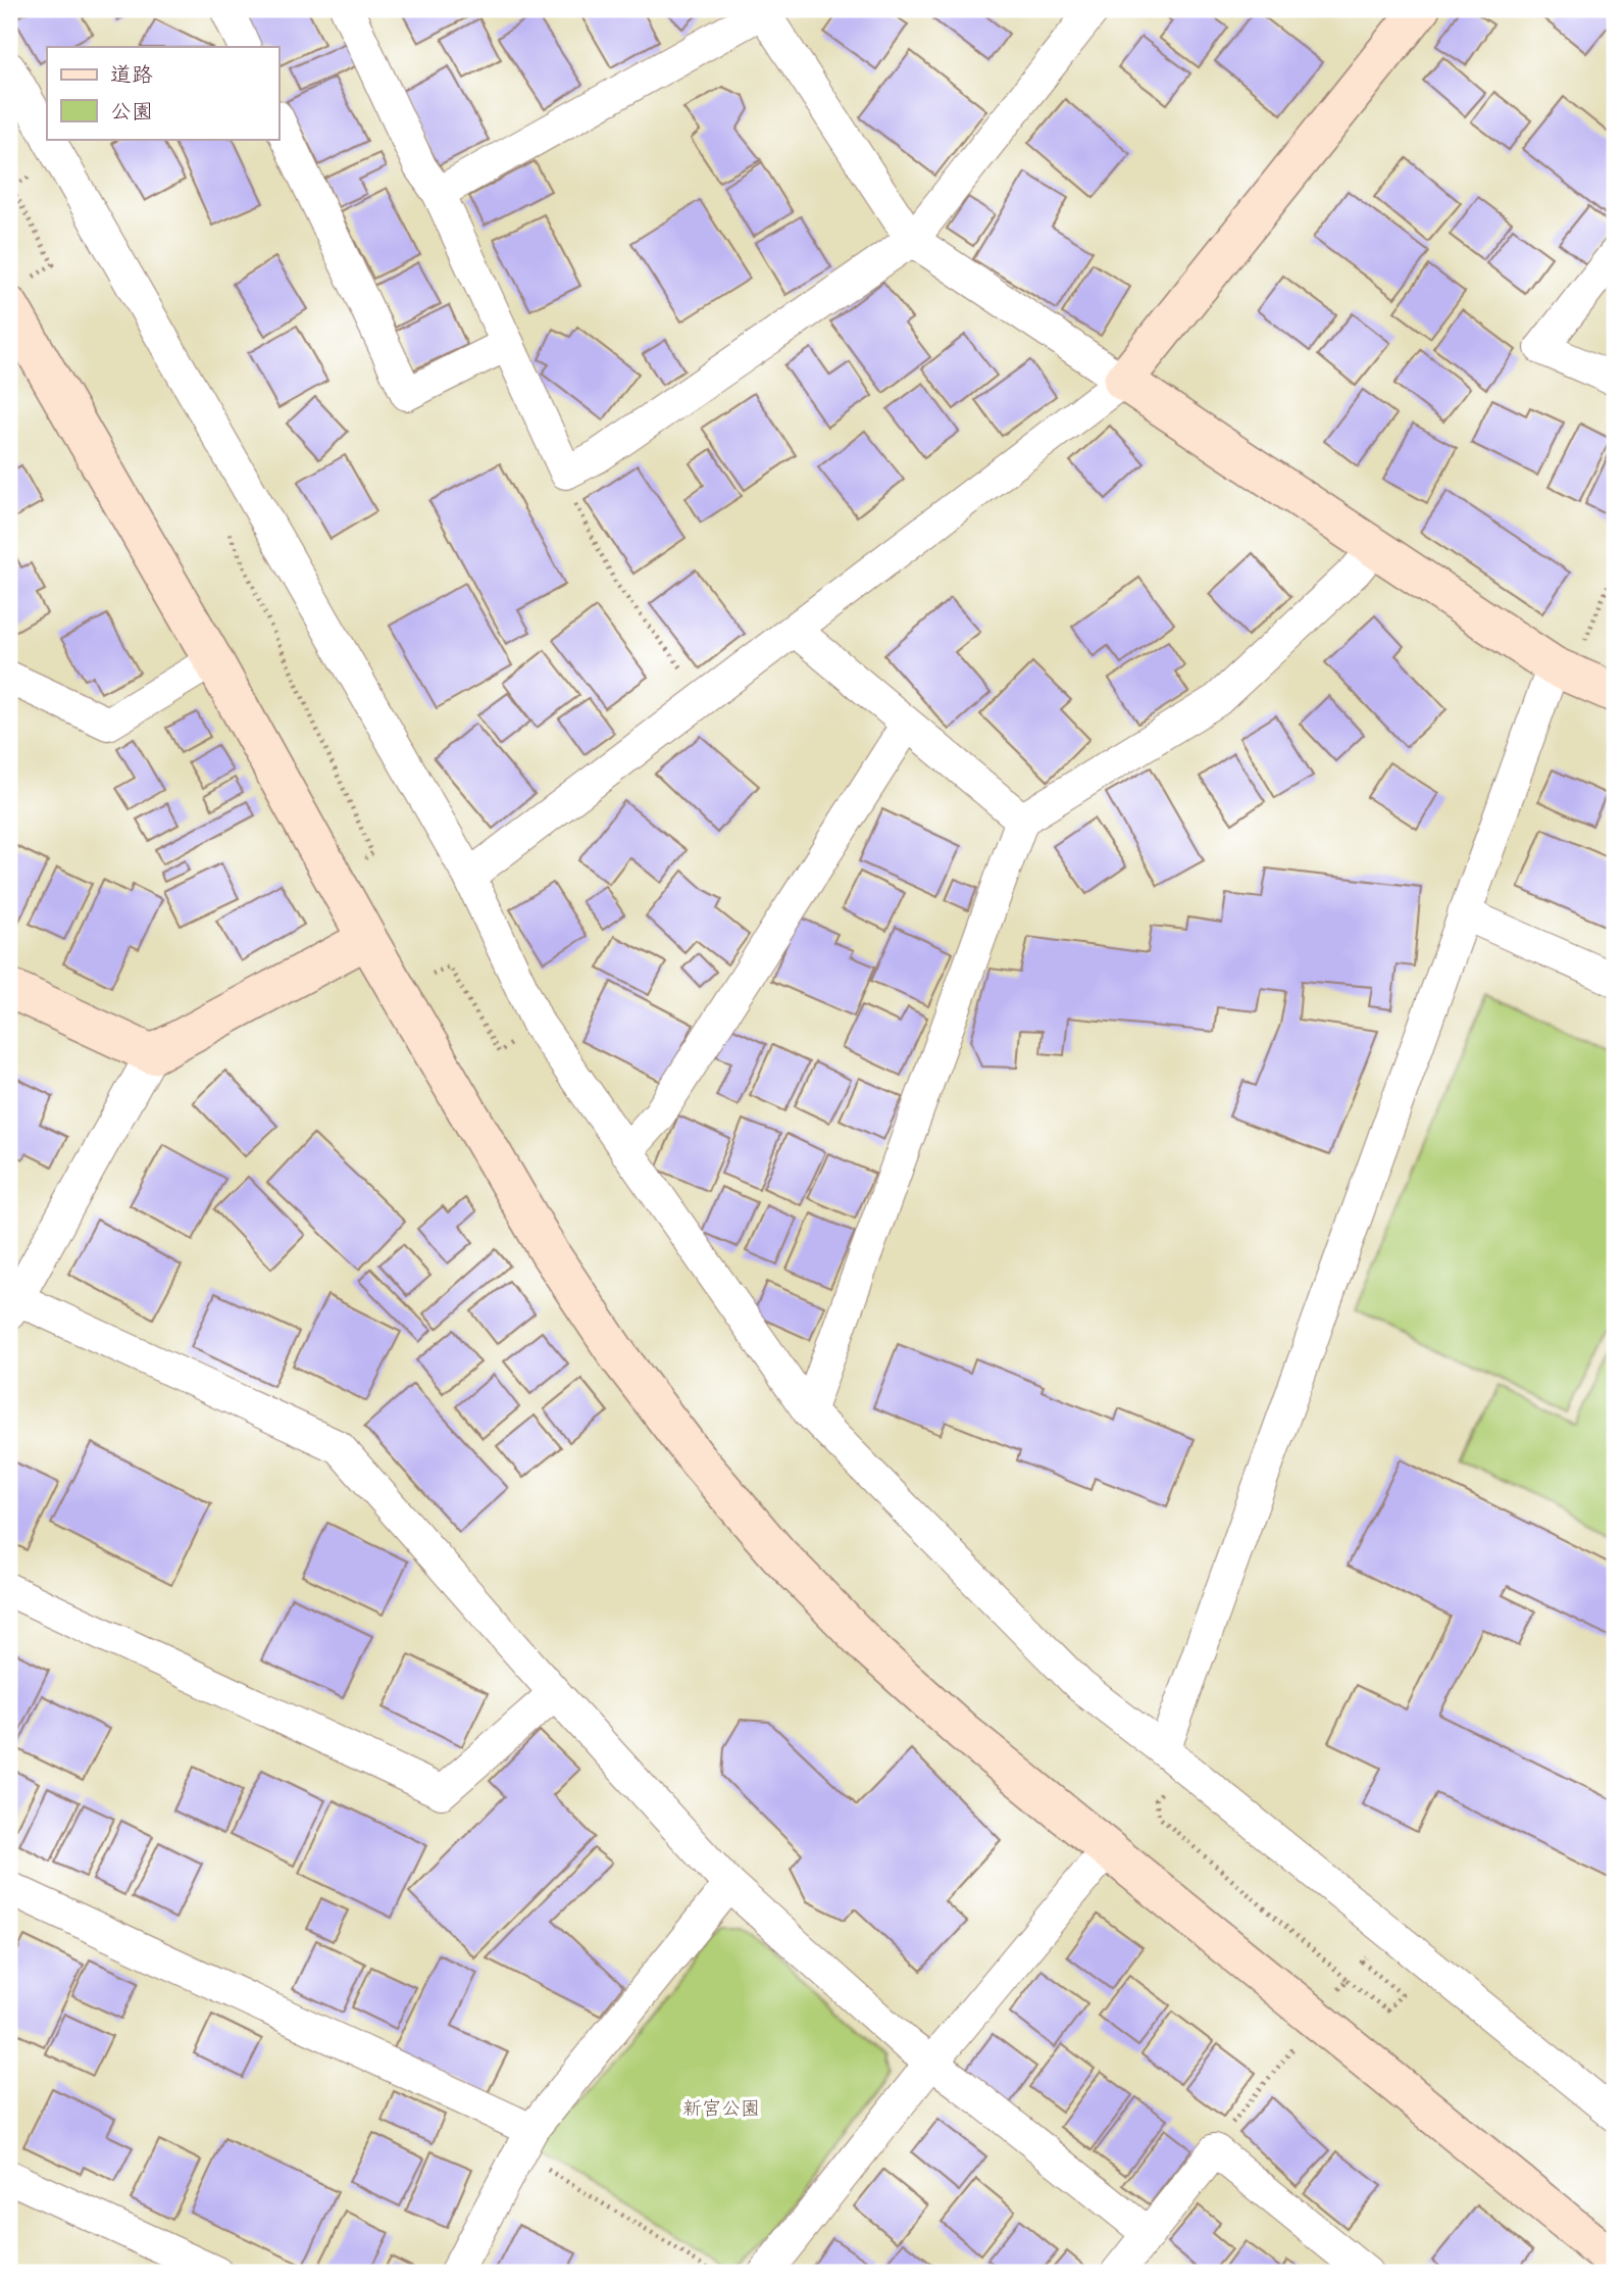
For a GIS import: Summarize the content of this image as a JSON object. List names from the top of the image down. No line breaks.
{"parks":["新宮公園"],"legend":["道路","公園"]}
